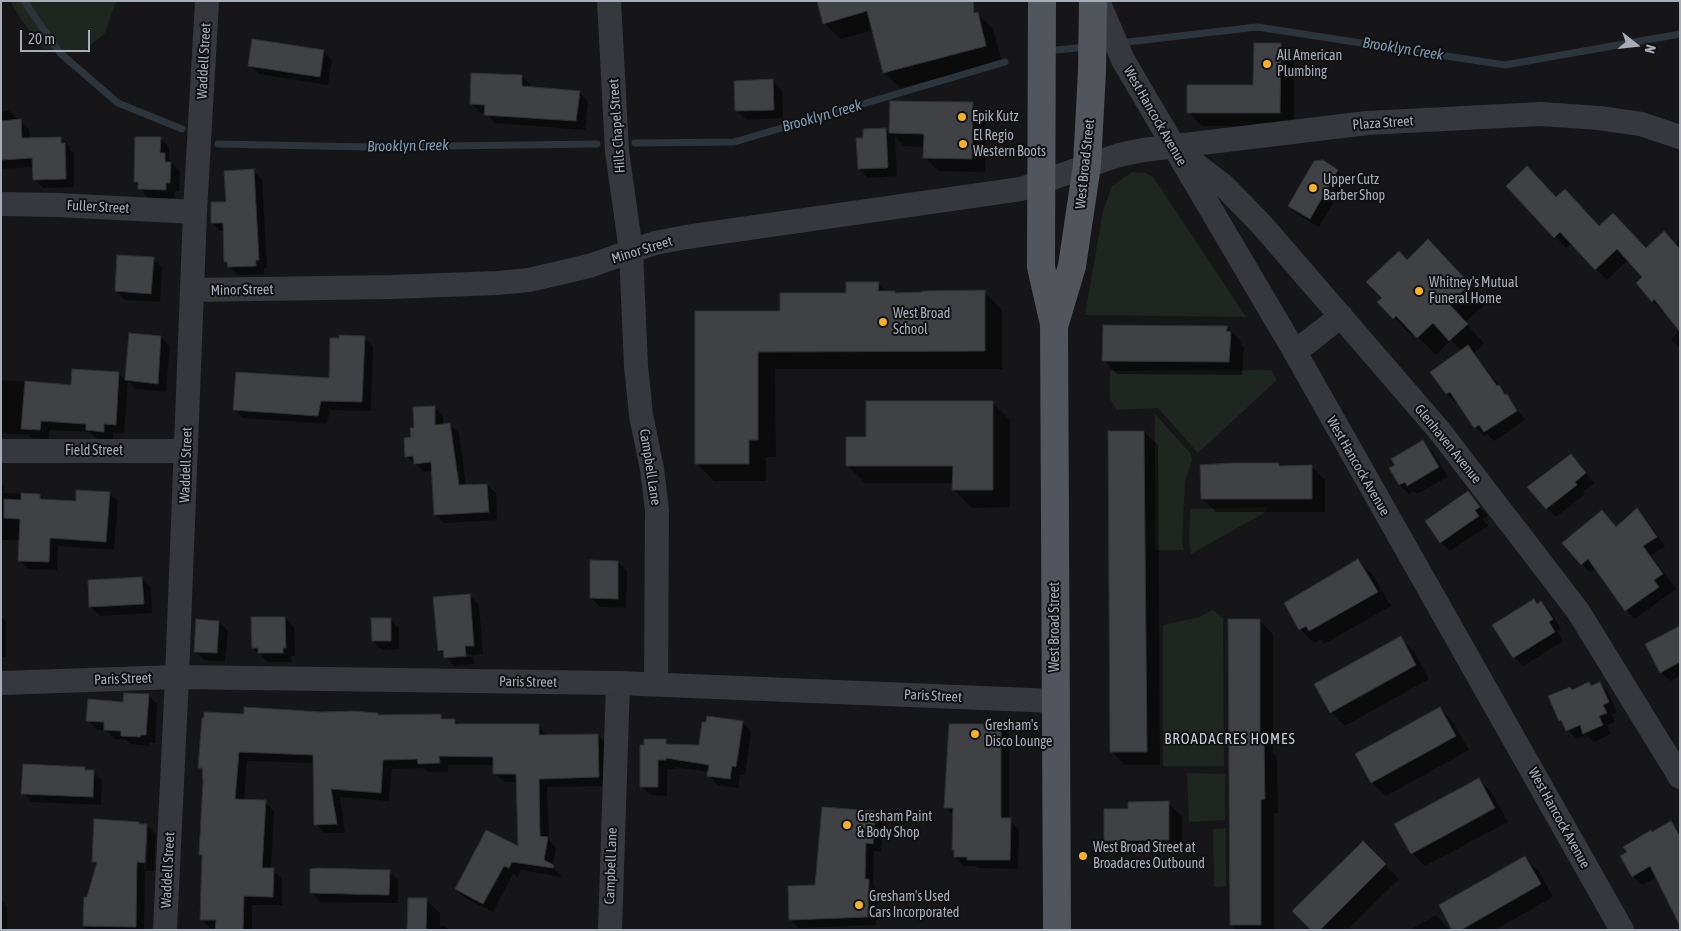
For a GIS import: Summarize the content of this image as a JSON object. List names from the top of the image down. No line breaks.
{"streets":{"main road":["West Broad Street"],"street":["Waddell Street","West Hancock Avenue","Plaza Street","Hills Chapel Street","Fuller Street","Minor Street","Glenhaven Avenue","Field Street","Campbell Lane","Paris Street"]},"crossings":[["Waddell Street","Fuller Street"],["Waddell Street","Minor Street"],["Waddell Street","Field Street"],["Waddell Street","Paris Street"],["West Hancock Avenue","Plaza Street"],["West Hancock Avenue","Glenhaven Avenue"],["Plaza Street","West Broad Street"],["Plaza Street","Minor Street"],["Plaza Street","Glenhaven Avenue"],["Hills Chapel Street","Minor Street"],["Hills Chapel Street","Campbell Lane"],["West Broad Street","Minor Street"],["West Broad Street","Paris Street"],["Minor Street","Campbell Lane"],["Campbell Lane","Paris Street"]],"districts":["BROADACRES HOMES"],"water":["Brooklyn Creek"],"places":["All American Plumbing","Epik Kutz","El Regio Western Boots","Upper Cutz Barber Shop","Whitney's Mutual Funeral Home","West Broad School","Gresham's Disco Lounge","Gresham Paint & Body Shop","West Broad Street at Broadacres Outbound","Gresham's Used Cars Incorporated"],"scale_bar":"20 m","north":"right"}
